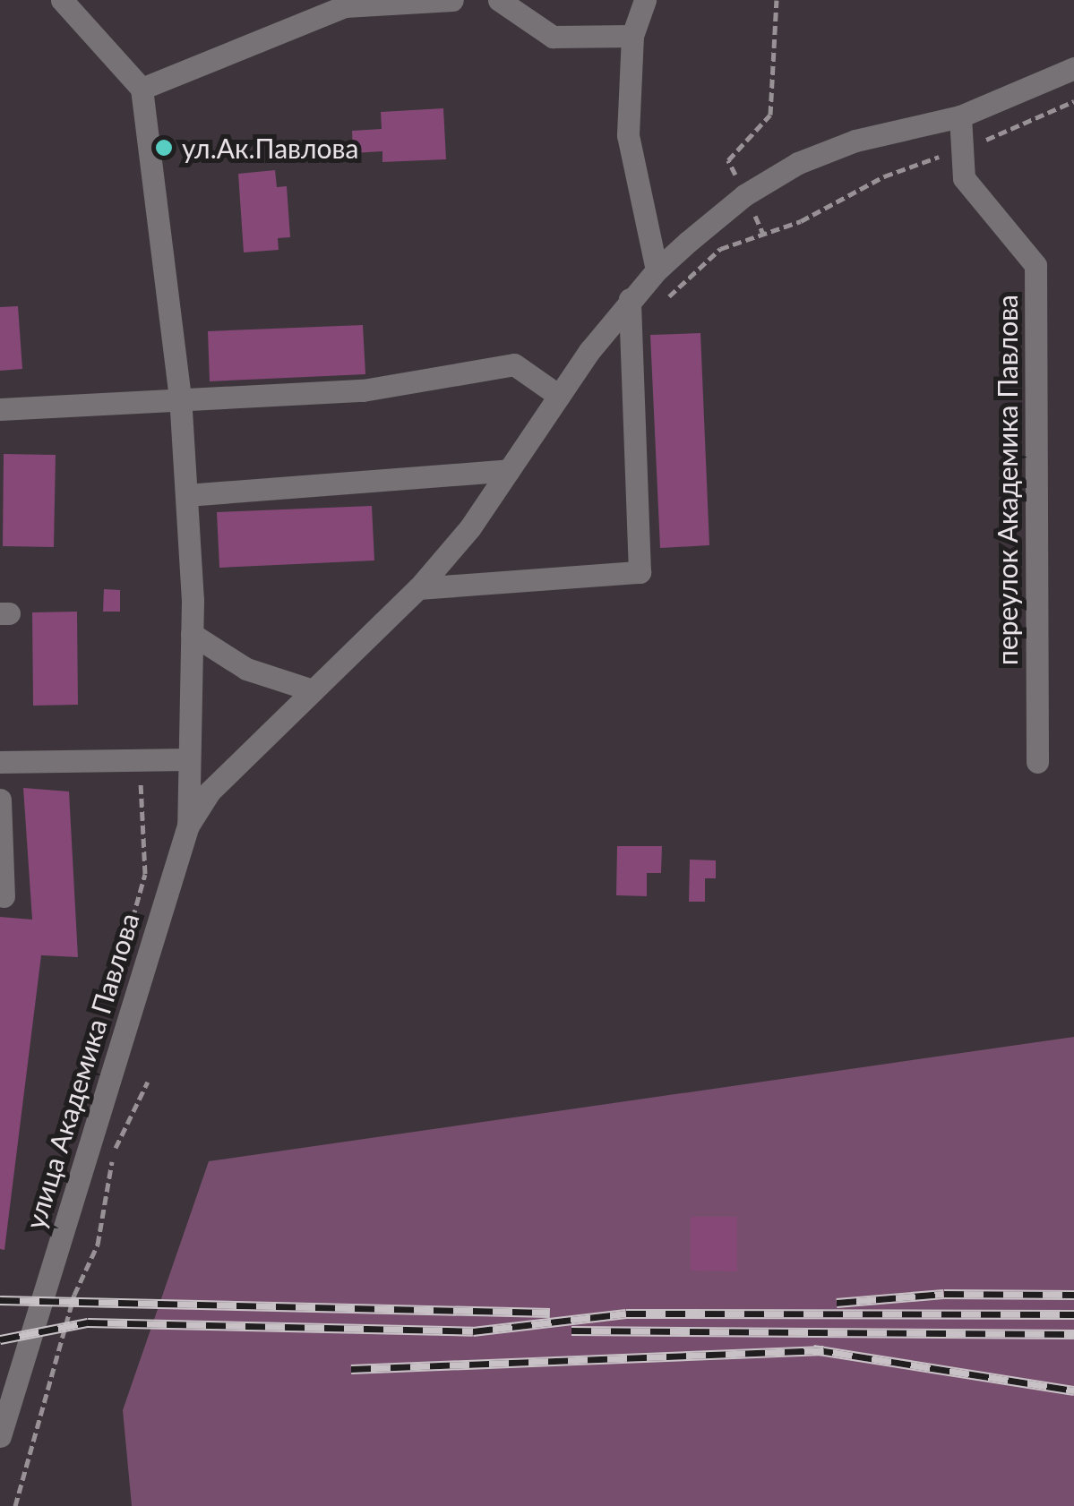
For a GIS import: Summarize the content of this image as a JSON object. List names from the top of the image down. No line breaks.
{"streets":{"street":["переулок Академика Павлова","улица Академика Павлова"]},"places":["ул.Ак.Павлова"]}
